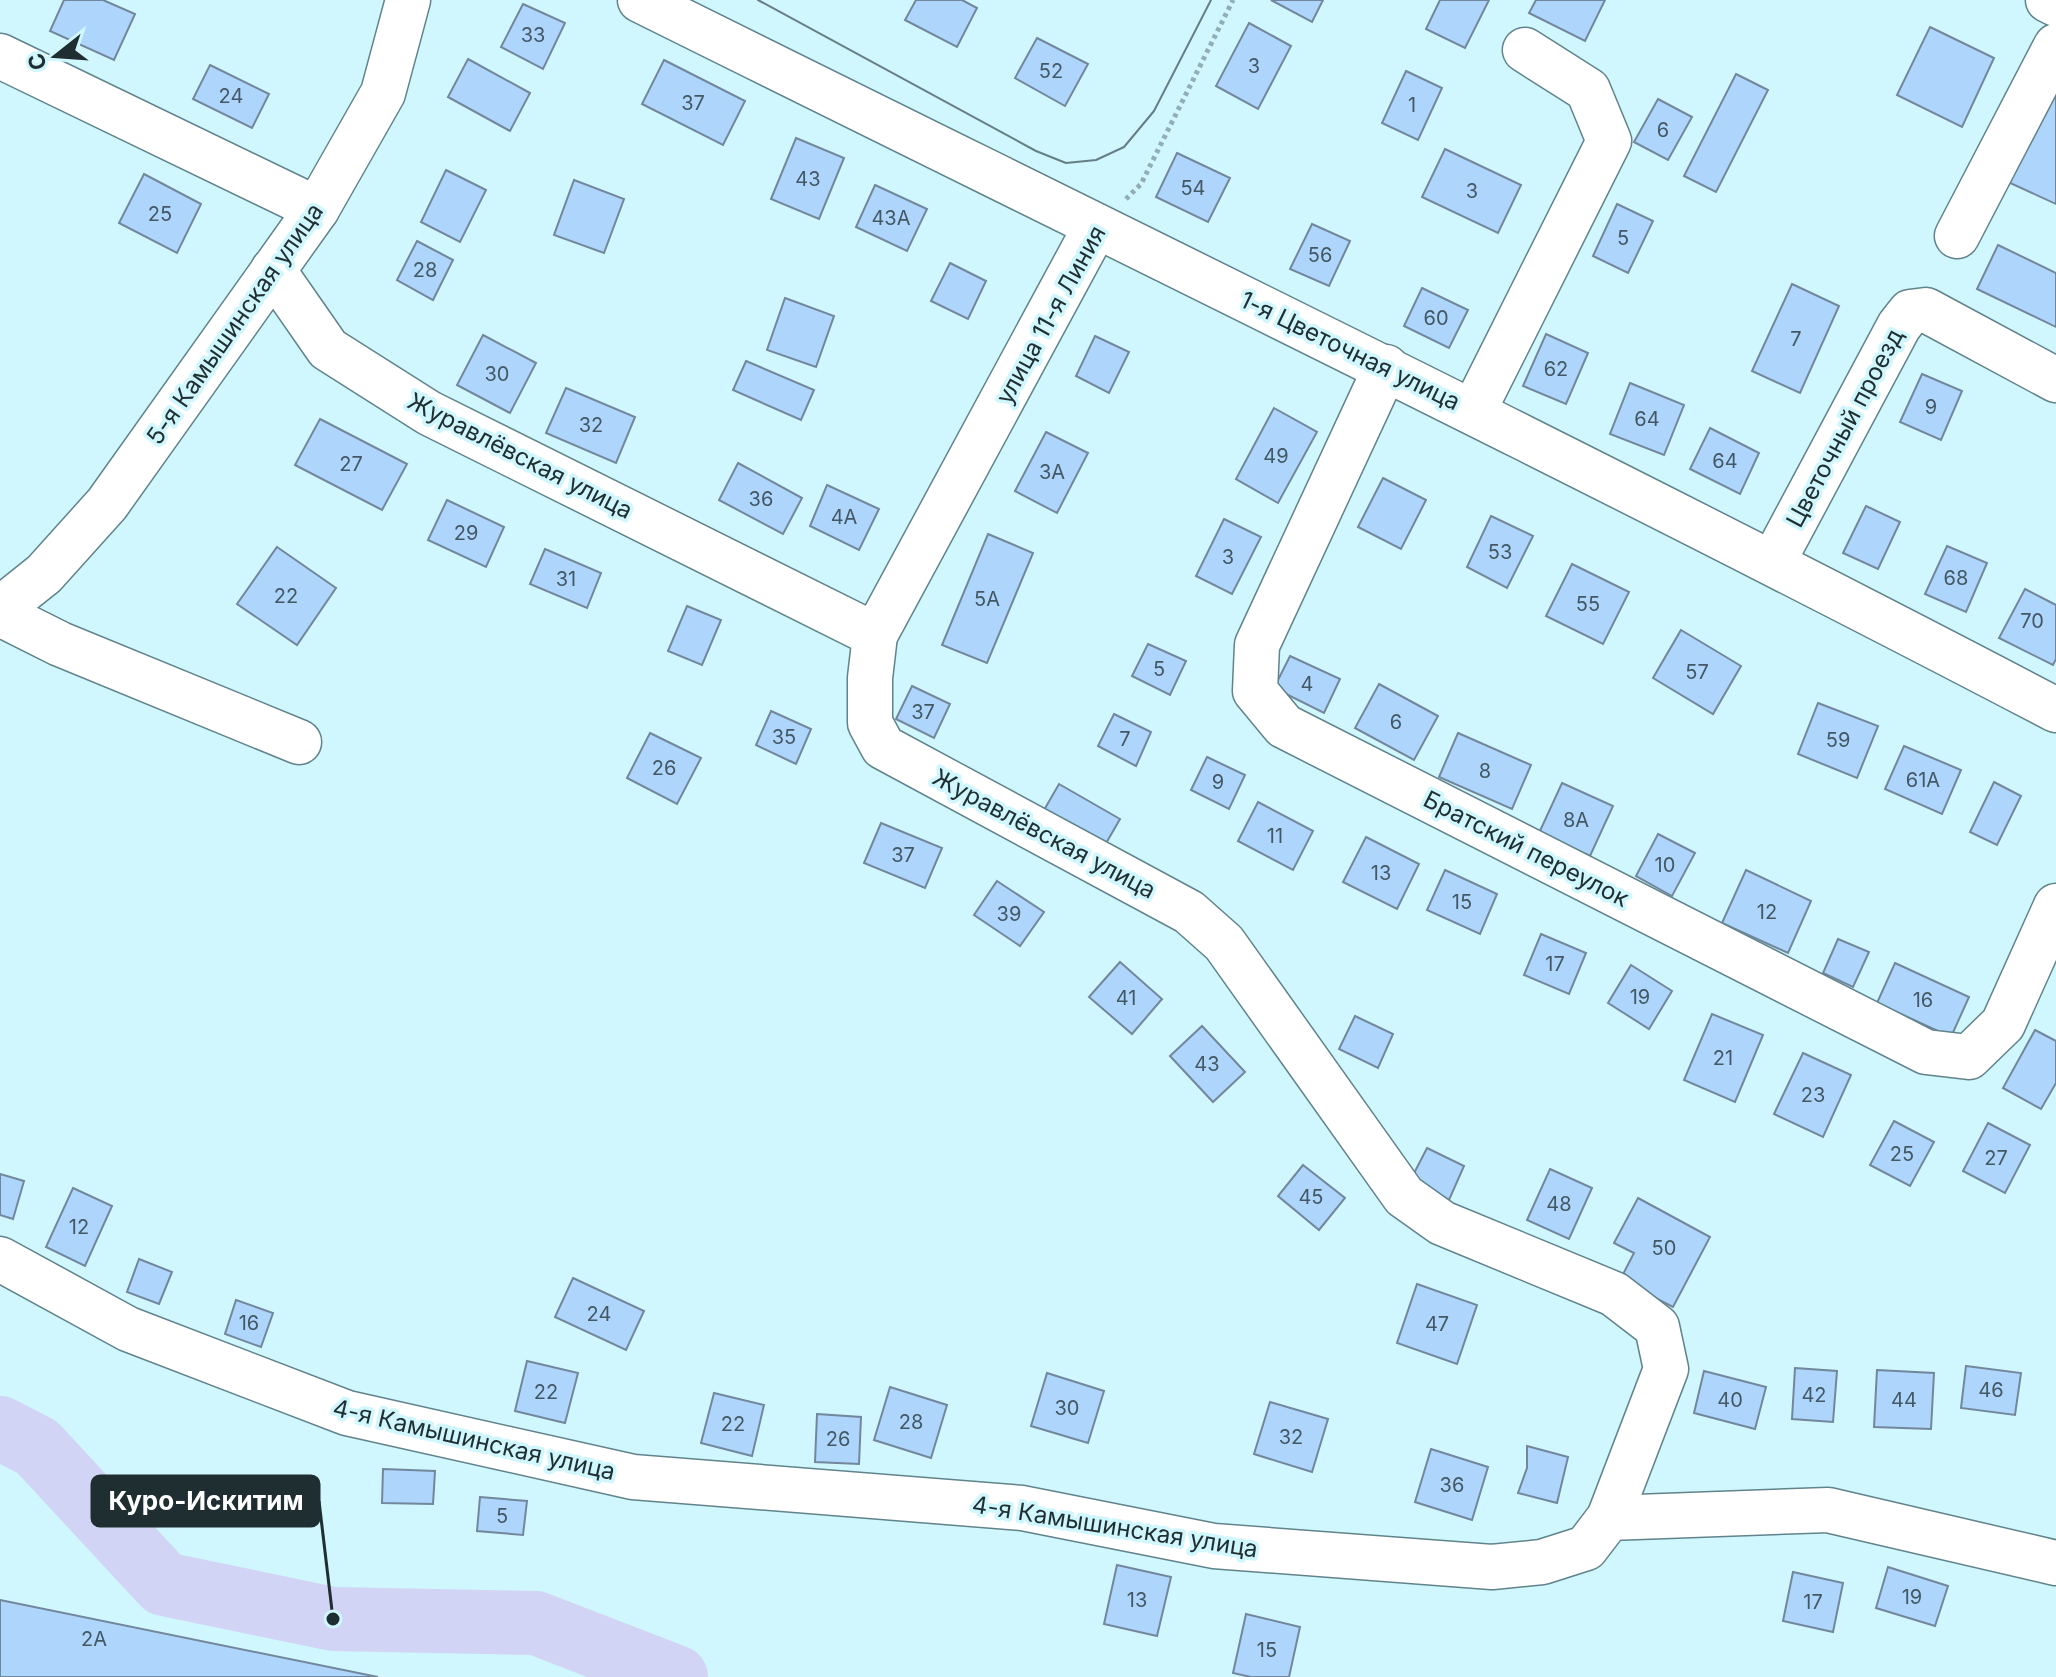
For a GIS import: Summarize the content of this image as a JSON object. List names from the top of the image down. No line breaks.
{"streets":{"lane":["улица 11-я Линия","5-я Камышинская улица","1-я Цветочная улица","Цветочный проезд","Журавлёвская улица","Братский переулок","4-я Камышинская улица"]},"crossings":[["улица 11-я Линия","1-я Цветочная улица"],["улица 11-я Линия","Журавлёвская улица"],["5-я Камышинская улица","Журавлёвская улица"],["1-я Цветочная улица","Цветочный проезд"],["1-я Цветочная улица","Братский переулок"],["Журавлёвская улица","4-я Камышинская улица"]],"places":["Куро-Искитим"],"house_numbers":["33","3","52","24","37","1","6","43","54","3","25","43А","5","56","28","60","7","62","30","9","64","32","49","64","27","3А","36","4А","29","53","3","68","31","22","5А","55","70","5","57","4","37","6","35","7","59","26","8","61А","9","8А","11","37","10","13","15","12","39","17","19","41","16","21","43","23","25","27","45","48","12","50","24","16","47","46","22","42","40","44","30","28","22","32","26","36","5","19","13","17","2А","15"],"north":"left"}
